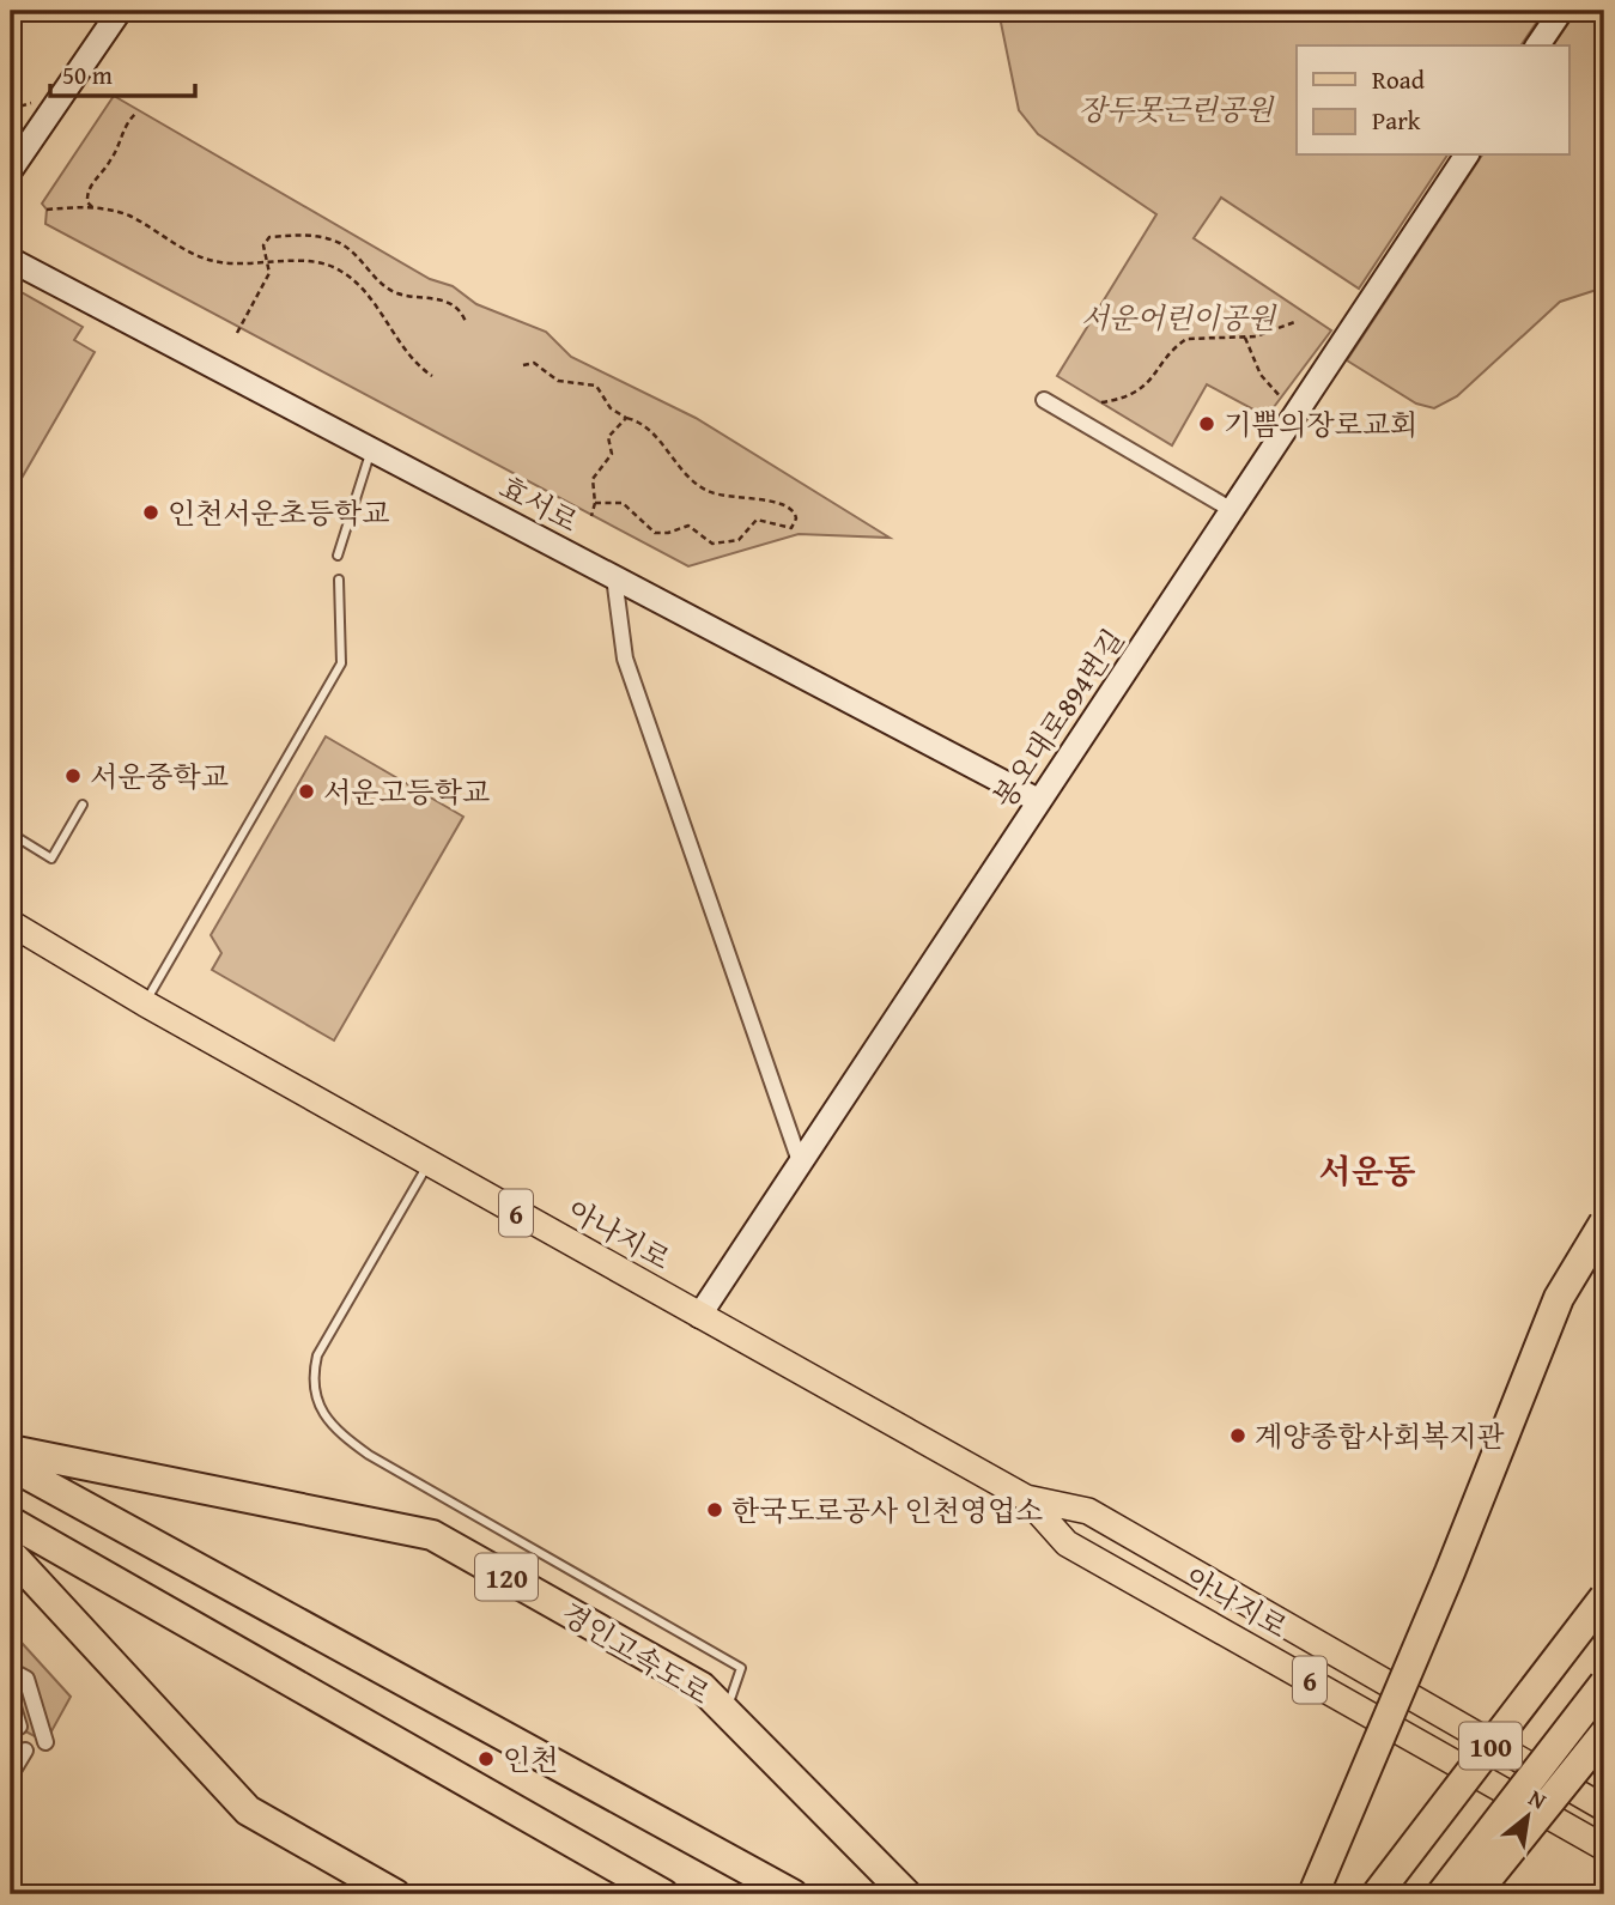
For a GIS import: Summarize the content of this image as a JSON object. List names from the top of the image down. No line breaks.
{"streets":{"highway":["120","경인고속도로","100"],"main road":["6","아나지로"],"street":["효서로","봉오대로894번길"]},"crossings":[["효서로","봉오대로894번길"],["봉오대로894번길","아나지로"]],"districts":["서운동"],"parks":["장두못근린공원","서운어린이공원"],"places":["기쁨의장로교회","인천서운초등학교","서운중학교","서운고등학교","계양종합사회복지관","한국도로공사 인천영업소","인천"],"legend":["Road","Park"],"scale_bar":"50 m","north":"top right"}
